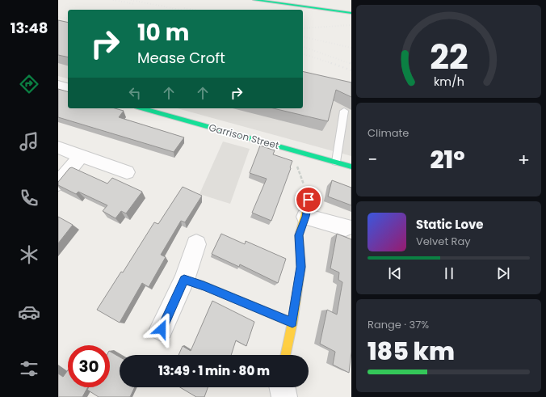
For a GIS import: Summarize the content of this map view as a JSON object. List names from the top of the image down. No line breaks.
{"streets":{"street":["Garrison Street"]},"page":{"tabs":"13:48","turn":["10 m","Mease Croft"],"tile":["Climate",["Range · 37%","185 km"]],"heat":["−","21°","+"],"song":["Static Love","Velvet Ray"],"limit":"30","trip":"13:49 · 1 min · 80 m","gauge":["22","km/h"]}}
